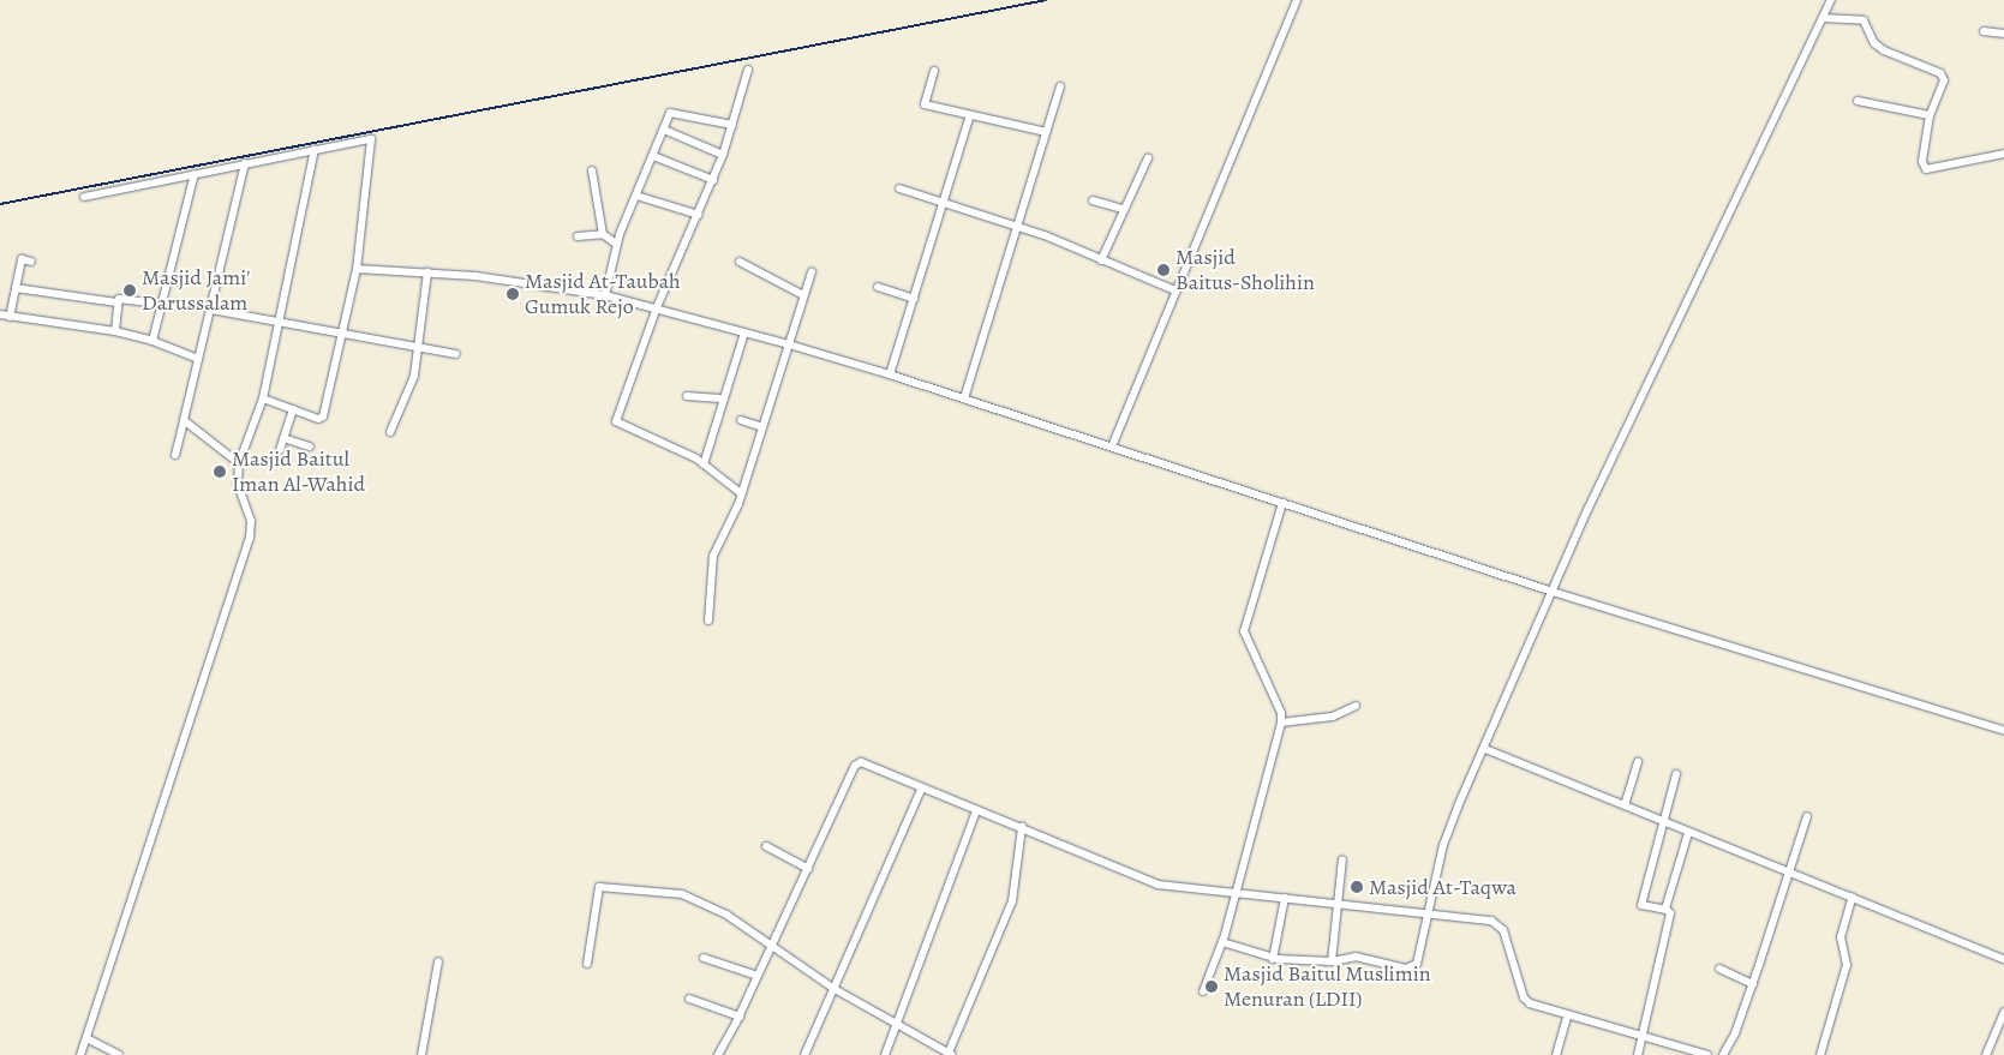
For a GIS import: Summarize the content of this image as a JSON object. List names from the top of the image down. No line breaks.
{"places":["Masjid Baitus-Sholihin","Masjid Jami' Darussalam","Masjid At-Taubah Gumuk Rejo","Masjid Baitul Iman Al-Wahid","Masjid At-Taqwa","Masjid Baitul Muslimin Menuran (LDII)"]}
